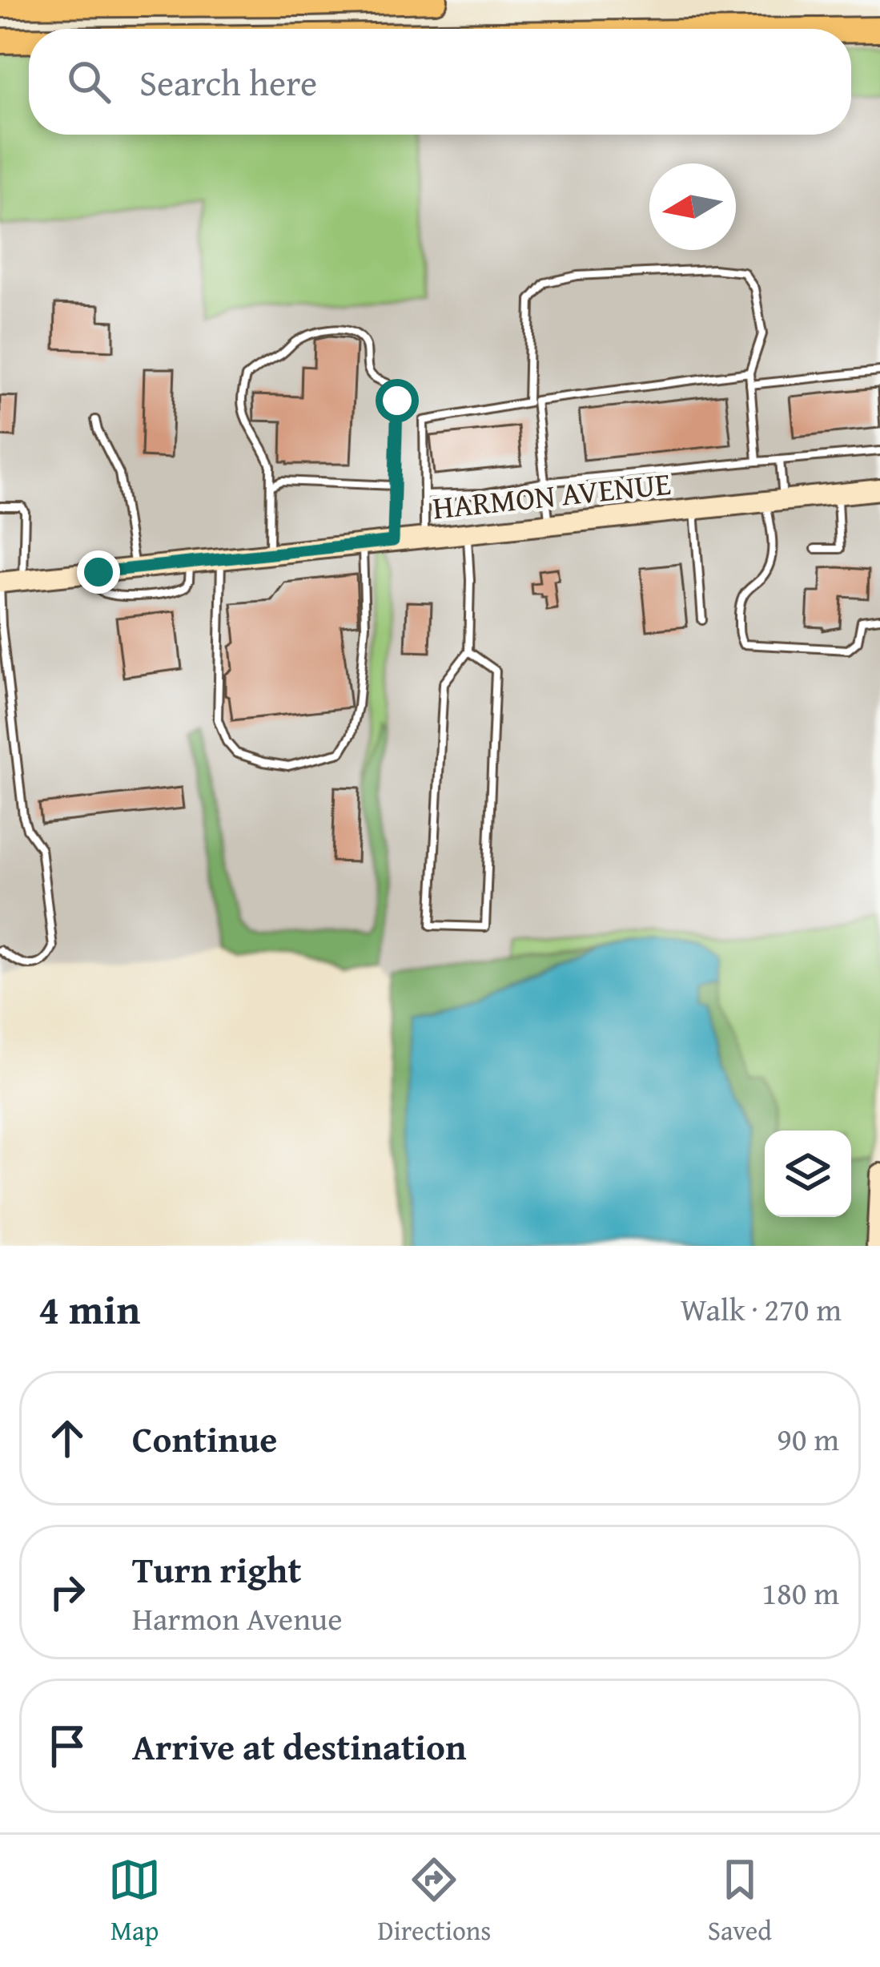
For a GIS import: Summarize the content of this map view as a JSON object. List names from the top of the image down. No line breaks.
{"streets":{"main road":["HARMON AVENUE"]},"north":"left","page":{"search":"Search here","heading":["4 min","Walk · 270 m"],"list":[["Continue","90 m"],["Turn right","Harmon Avenue","180 m"],"Arrive at destination"],"nav":["Map","Directions","Saved"]}}
